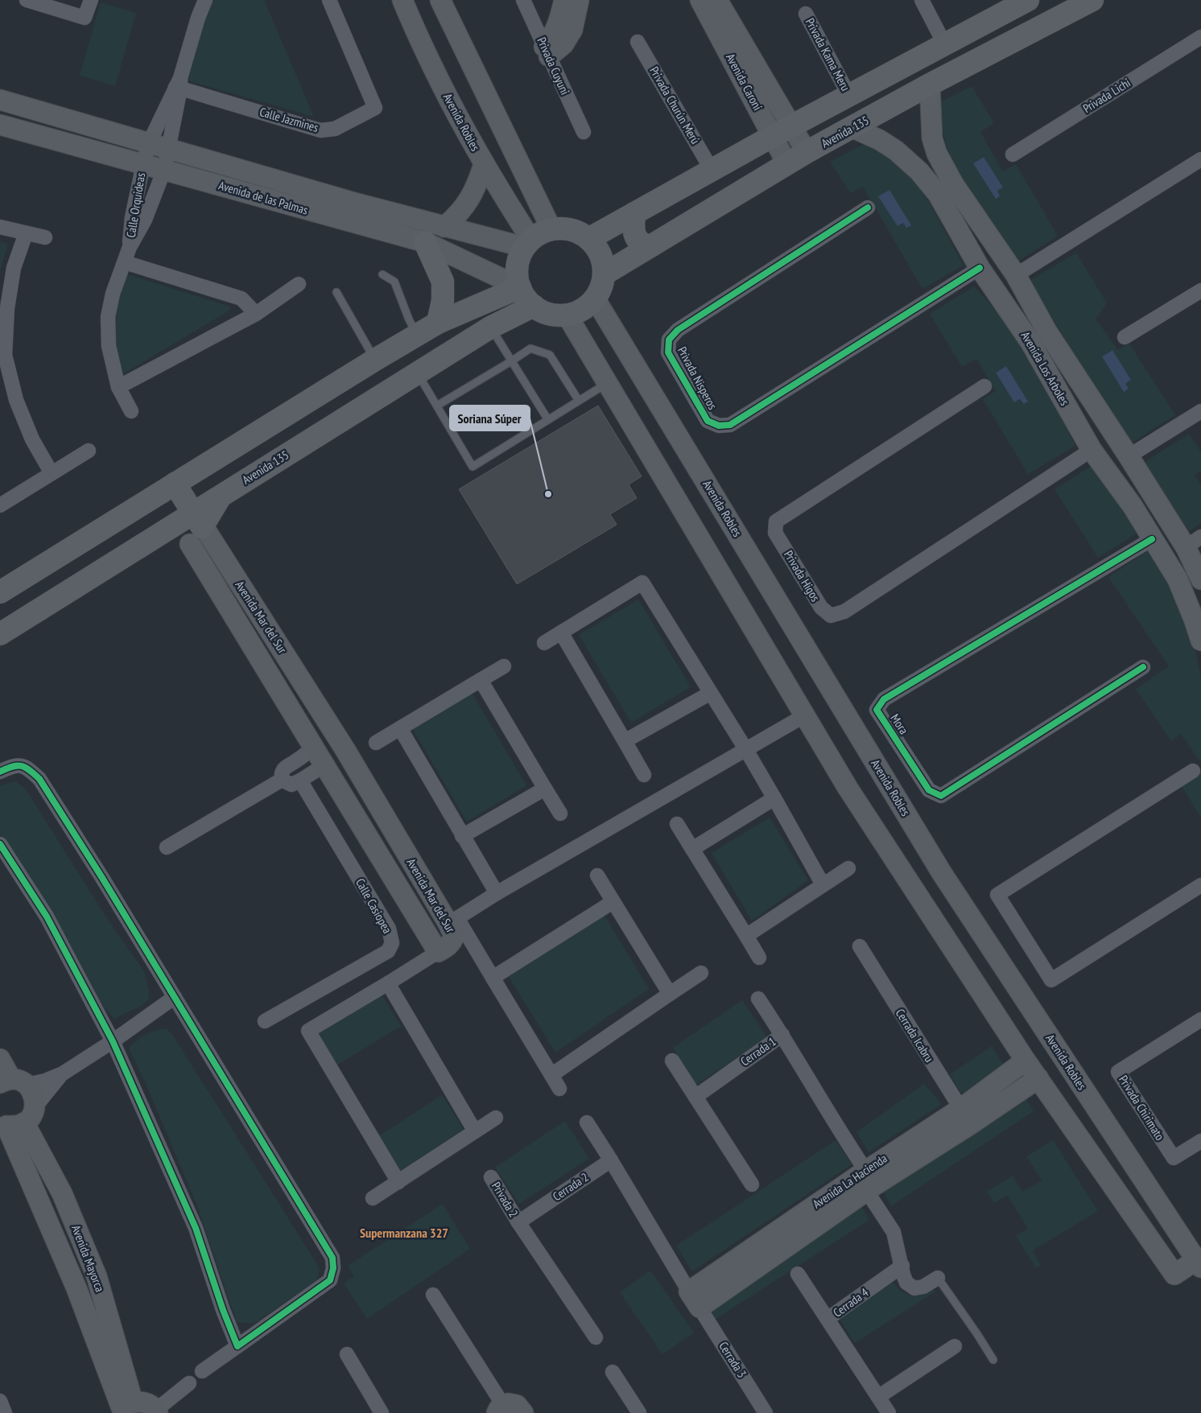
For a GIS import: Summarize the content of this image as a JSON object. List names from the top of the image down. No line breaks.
{"streets":{"main road":["Avenida 135"],"street":["Privada Kama Meru","Privada Cuyuni","Avenida Caroní","Privada Lichi","Privada Churún Merú","Calle Jazmines","Avenida Robles","Avenida de las Palmas","Calle Orquideas","Avenida Los Arboles","Privada Nisperos","Privada Higos","Avenida Mar del Sur","Mora","Calle Casiopea","Cerrada Icabru","Cerrada 1","Privada Chirimato","Avenida La Hacienda","Cerrada 2","Privada 2","Avenida Mayorca","Cerrada 4","Cerrada 3"]},"crossings":[["Avenida Caroní","Avenida 135"],["Avenida Robles","Avenida 135"],["Avenida Robles","Avenida de las Palmas"],["Avenida 135","Avenida de las Palmas"],["Avenida 135","Avenida Los Arboles"],["Avenida 135","Avenida Mar del Sur"],["Avenida de las Palmas","Calle Orquideas"],["Avenida Los Arboles","Privada Nisperos"],["Avenida Los Arboles","Privada Higos"],["Avenida Los Arboles","Mora"],["Cerrada Icabru","Avenida La Hacienda"],["Cerrada 1","Avenida La Hacienda"],["Avenida La Hacienda","Cerrada 3"],["Cerrada 2","Privada 2"]],"districts":["Supermanzana 327"],"places":["Soriana Súper"]}
